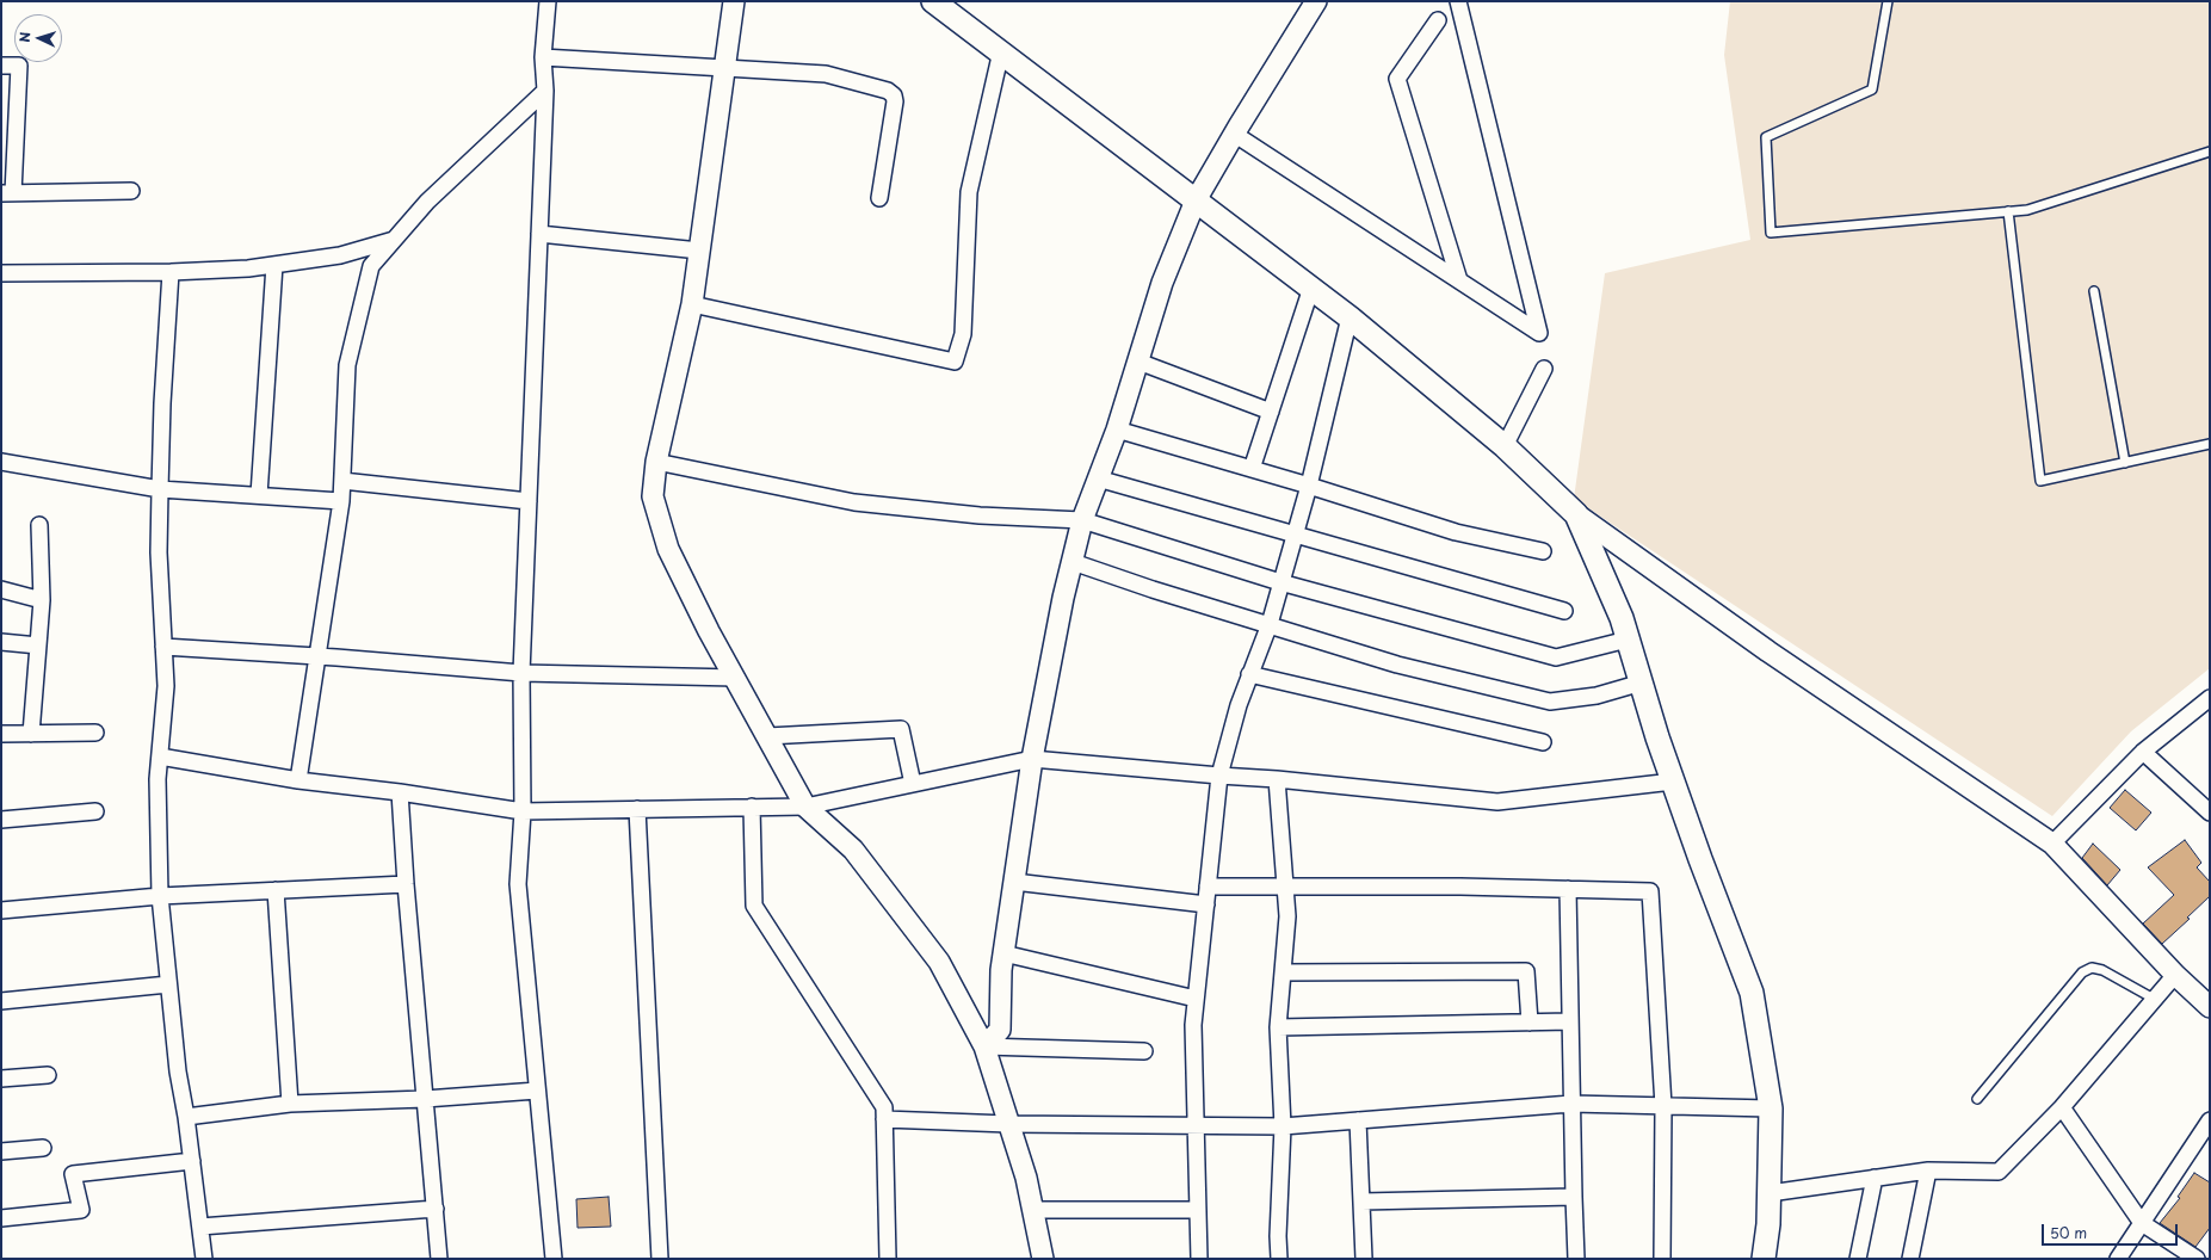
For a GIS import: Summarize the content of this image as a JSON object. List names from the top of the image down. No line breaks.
{"scale_bar":"50 m","north":"left"}
